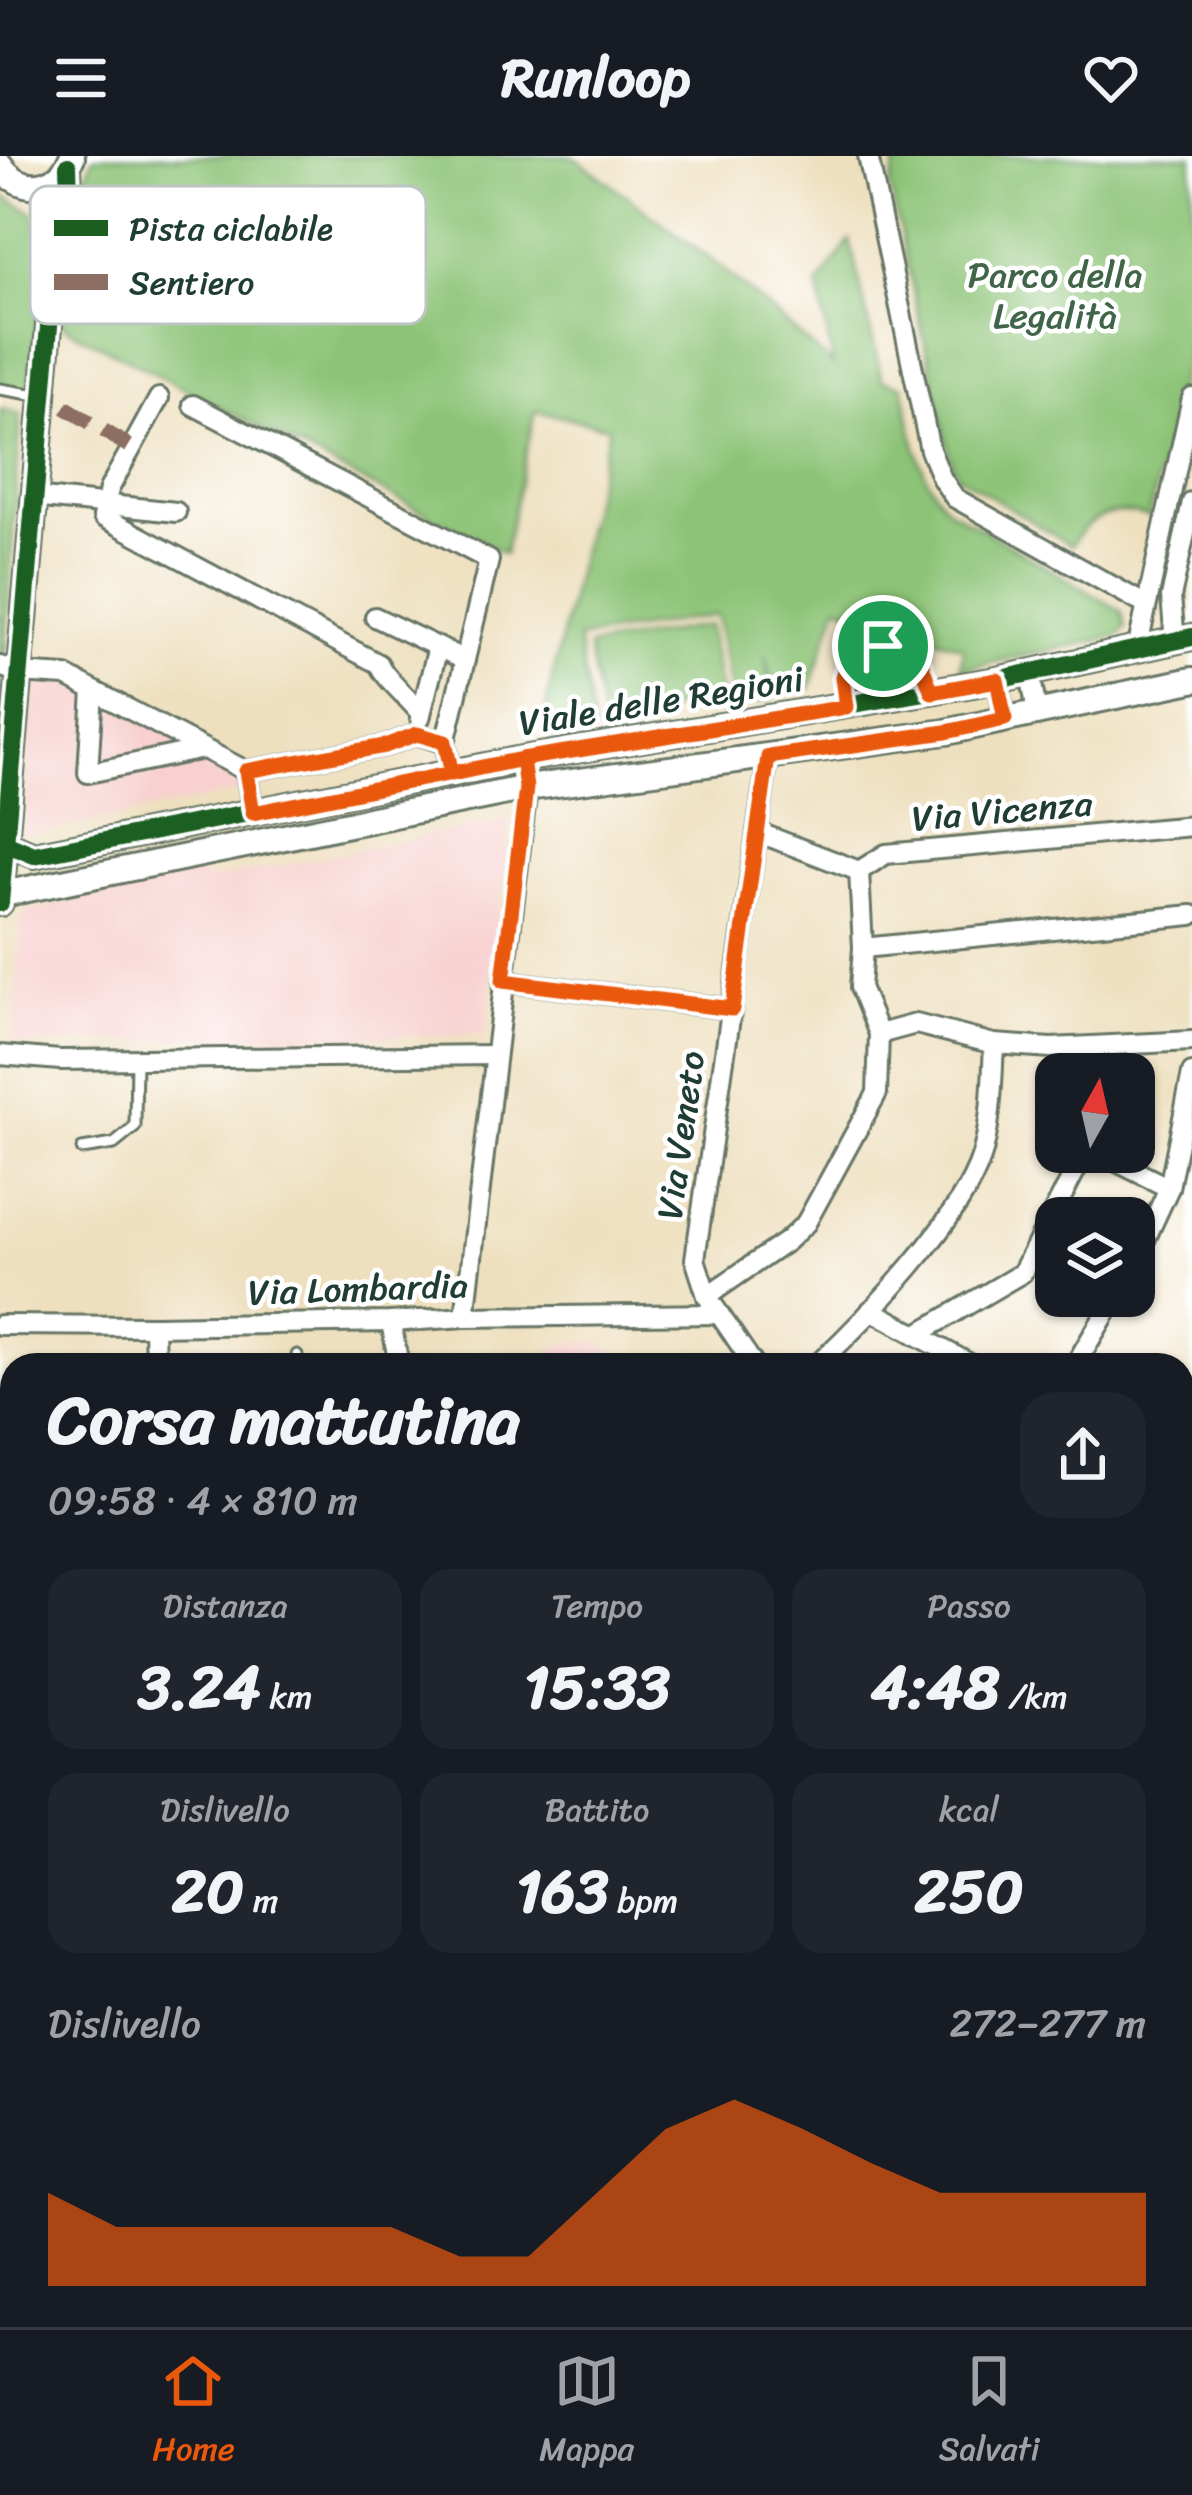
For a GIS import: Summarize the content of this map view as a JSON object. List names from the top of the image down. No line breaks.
{"streets":{"street":["Viale delle Regioni","Via Vicenza","Via Veneto","Via Lombardia"]},"crossings":[["Viale delle Regioni","Via Veneto"],["Via Veneto","Via Lombardia"]],"parks":["Parco della Legalità"],"legend":["Pista ciclabile","Sentiero"],"north":"top","page":{"header":"Runloop","heading":["Corsa mattutina","09:58 · 4 × 810 m"],"stats":[["Distanza","3.24 km"],["Tempo","15:33"],["Passo","4:48 /km"],["Dislivello","20 m"],["Battito","163 bpm"],["kcal","250"]],"chart":["Dislivello","272–277 m"],"tabs":["Home","Mappa","Salvati"]}}
